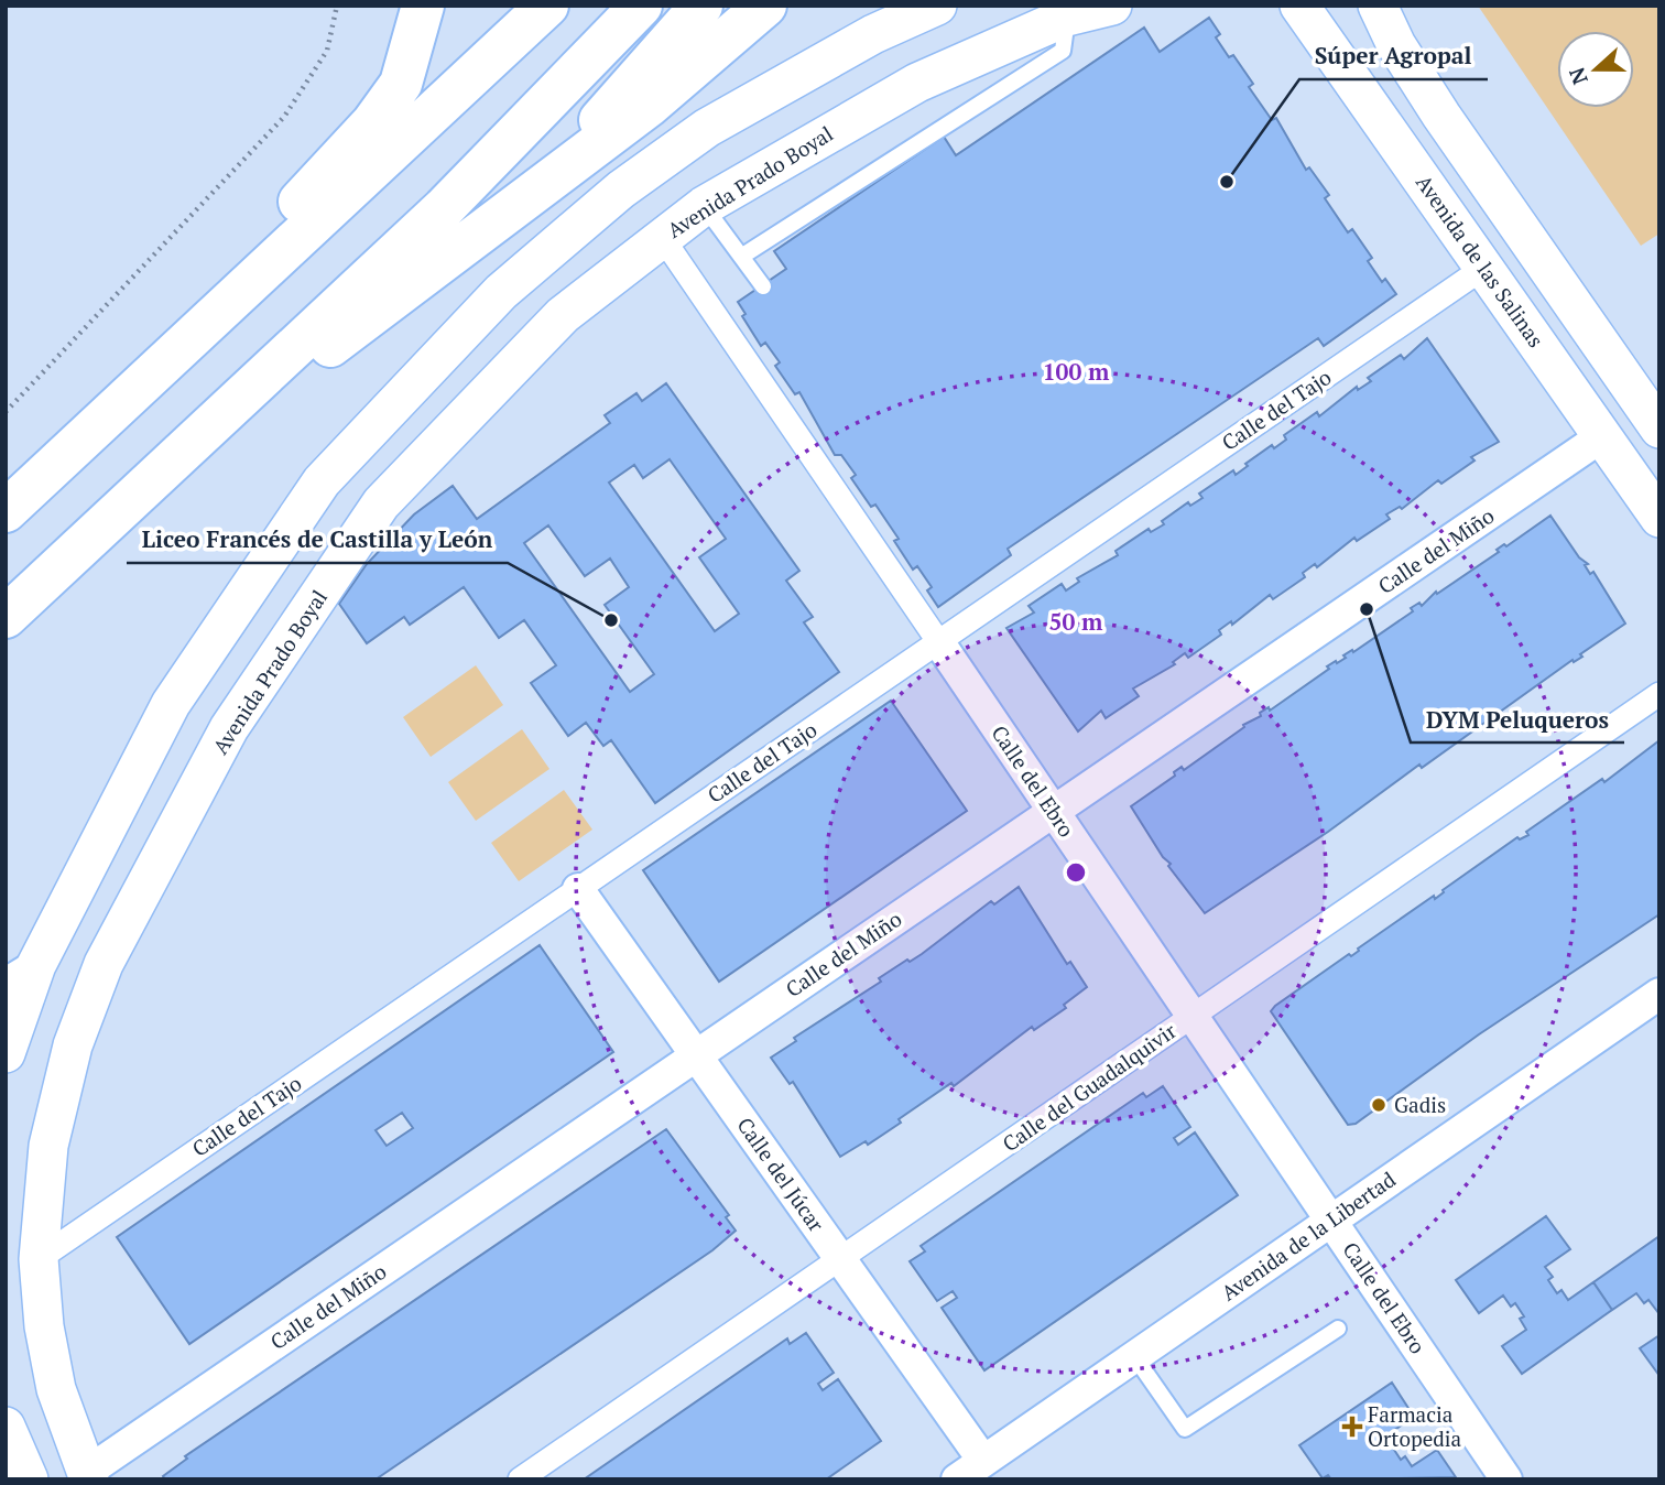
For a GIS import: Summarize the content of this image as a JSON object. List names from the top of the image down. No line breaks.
{"streets":{"street":["Avenida Prado Boyal","Avenida de las Salinas","Calle del Tajo","Calle del Miño","Calle del Ebro","Calle del Guadalquivir","Calle del Júcar","Avenida de la Libertad"]},"crossings":[["Avenida Prado Boyal","Calle del Tajo"],["Avenida Prado Boyal","Calle del Miño"],["Avenida Prado Boyal","Calle del Ebro"],["Avenida de las Salinas","Calle del Tajo"],["Avenida de las Salinas","Calle del Miño"],["Calle del Tajo","Calle del Ebro"],["Calle del Tajo","Calle del Júcar"],["Calle del Miño","Calle del Ebro"],["Calle del Miño","Calle del Júcar"],["Calle del Ebro","Calle del Guadalquivir"],["Calle del Ebro","Avenida de la Libertad"],["Calle del Guadalquivir","Calle del Júcar"],["Calle del Júcar","Avenida de la Libertad"]],"places":{"other":["Súper Agropal","DYM Peluqueros","Liceo Francés de Castilla y León","Gadis"],"health":["Farmacia Ortopedia"]},"north":"left","rings":["100 m","50 m"]}
